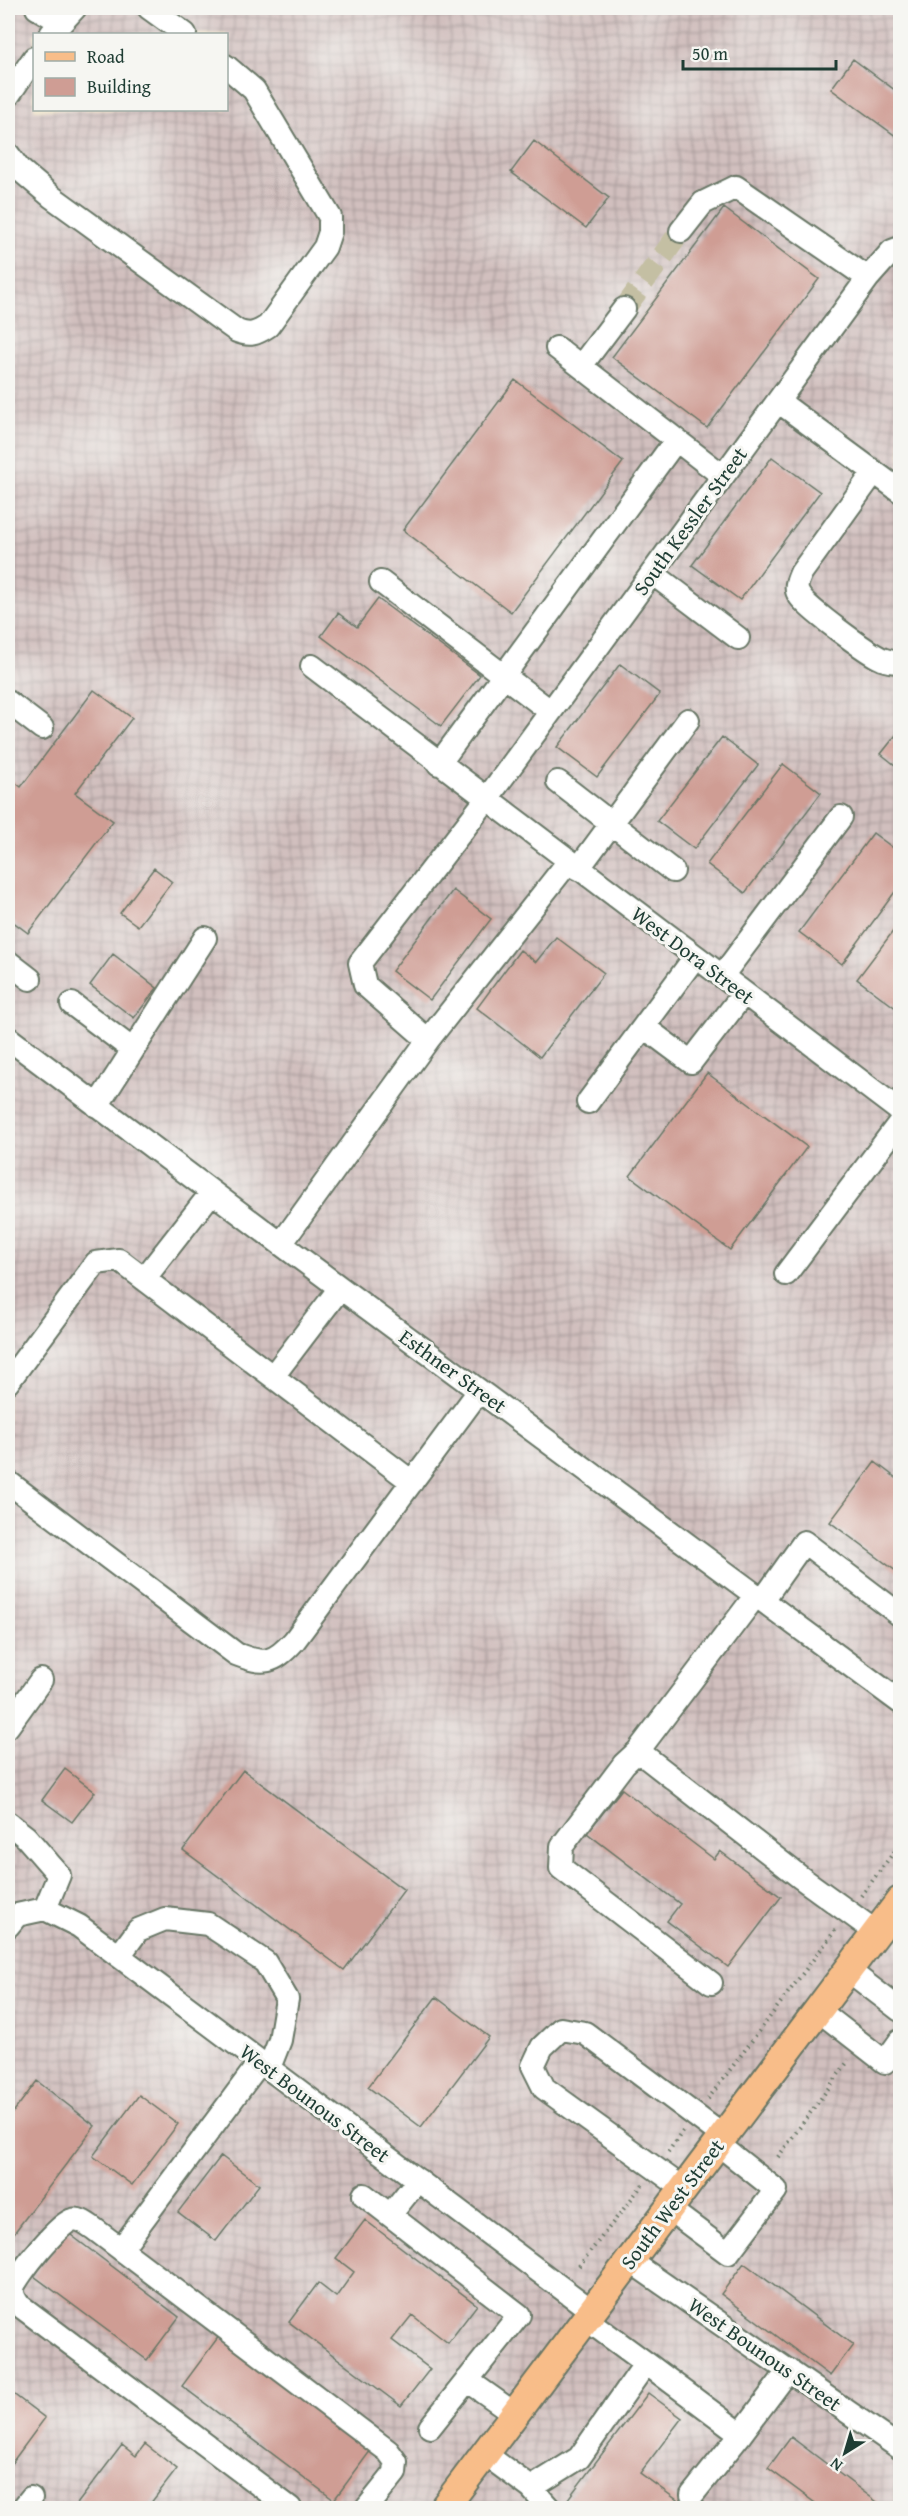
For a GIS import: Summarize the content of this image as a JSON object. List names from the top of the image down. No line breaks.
{"streets":{"main road":["South West Street"],"street":["South Kessler Street","West Dora Street","Esthner Street","West Bounous Street"]},"crossings":[["South Kessler Street","West Dora Street"],["West Bounous Street","South West Street"]],"legend":["Road","Building"],"scale_bar":"50 m","north":"bottom left"}
